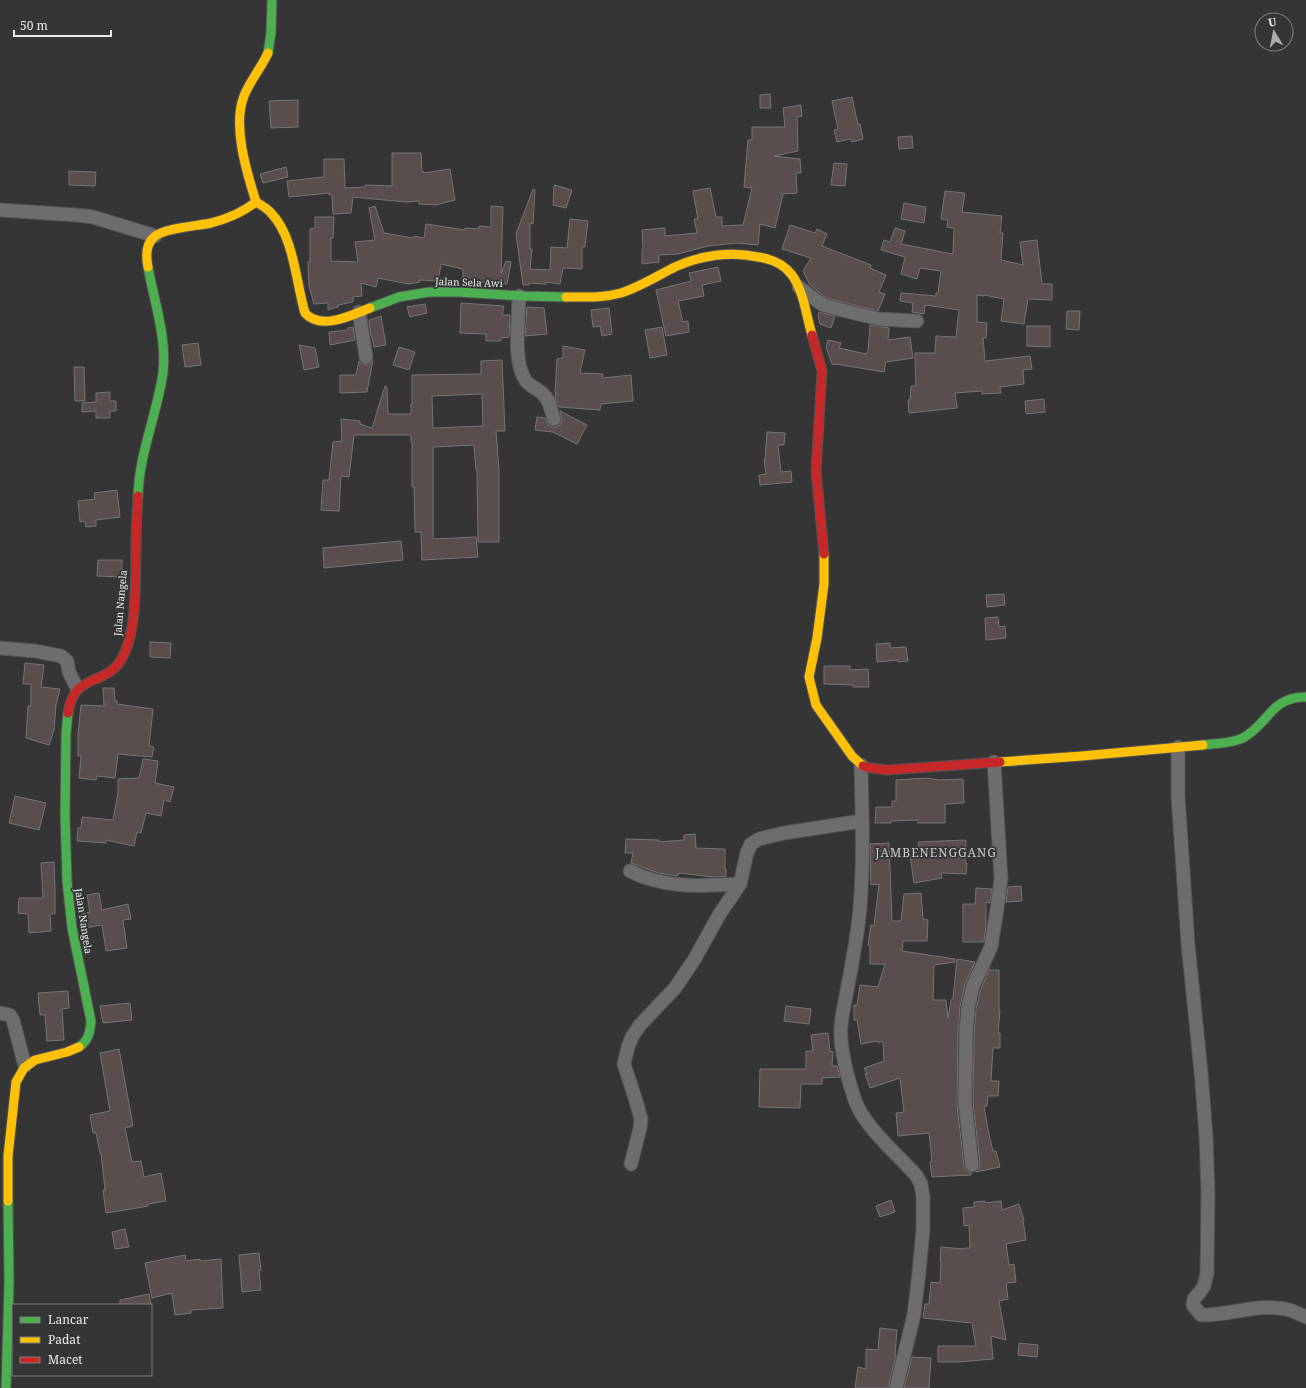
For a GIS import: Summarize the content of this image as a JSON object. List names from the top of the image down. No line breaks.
{"streets":{"street":["Jalan Sela Awi","Jalan Nangela"]},"districts":["JAMBENENGGANG"],"legend":["Lancar","Padat","Macet"],"scale_bar":"50 m","north":"top"}
